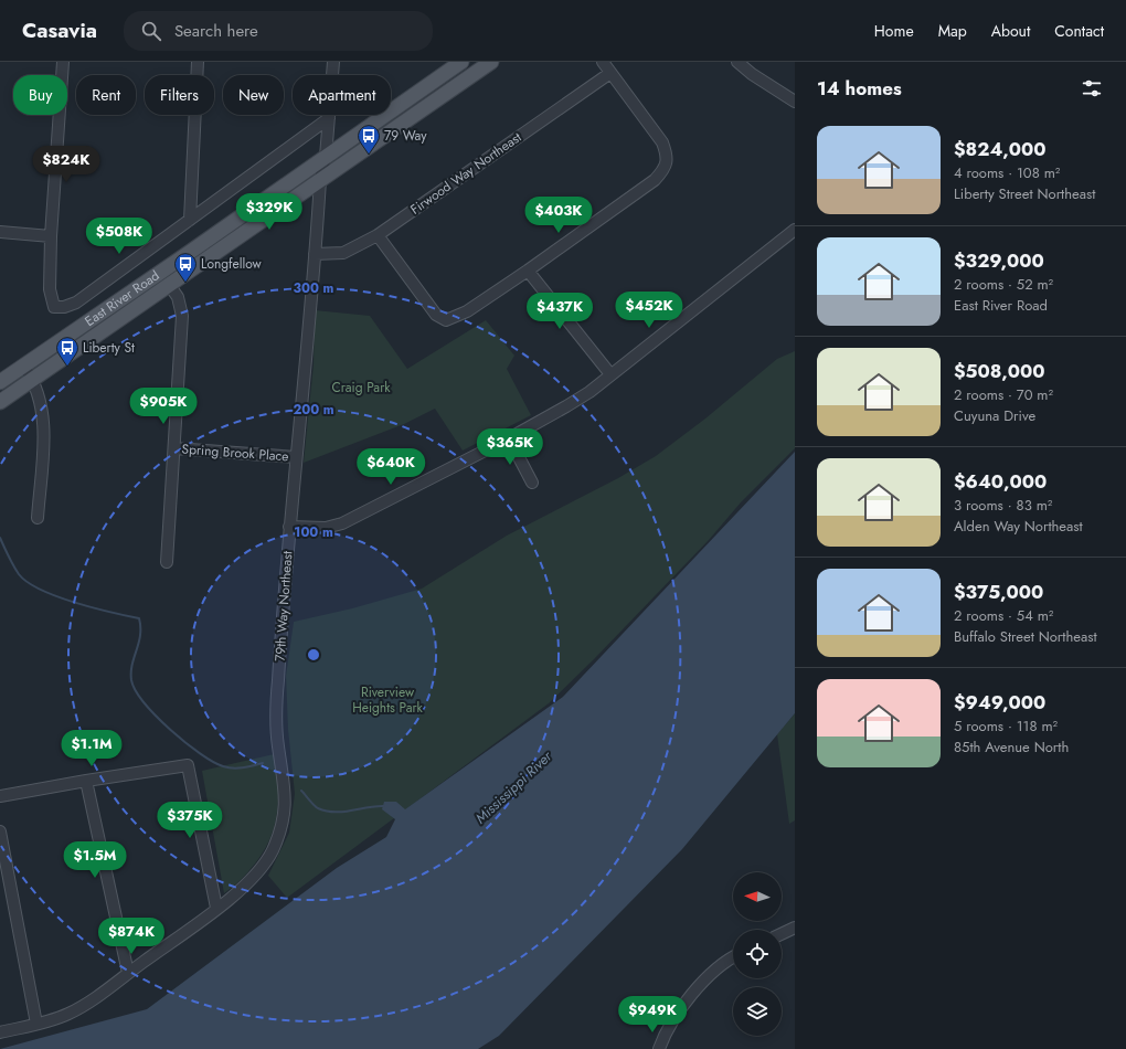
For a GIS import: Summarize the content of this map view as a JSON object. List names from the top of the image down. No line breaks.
{"streets":{"main road":["East River Road"],"street":["Firwood Way Northeast","Spring Brook Place","79th Way Northeast"]},"crossings":[["Firwood Way Northeast","79th Way Northeast"],["East River Road","79th Way Northeast"],["Spring Brook Place","79th Way Northeast"]],"water":["Mississippi River"],"parks":["Craig Park","Riverview Heights Park"],"places":{"bus stop":["79 Way","Longfellow","Liberty St"]},"north":"left","page":{"header":"Casavia","search":"Search here","nav":["Home","Map","About","Contact"],"heading":"14 homes","chip":["Buy","Rent","Filters","New","Apartment"],"list":[{"name":"$824,000","note":"4 rooms · 108 m² · Liberty Street Northeast"},{"name":"$329,000","note":"2 rooms · 52 m² · East River Road"},{"name":"$508,000","note":"2 rooms · 70 m² · Cuyuna Drive"},{"name":"$640,000","note":"3 rooms · 83 m² · Alden Way Northeast"},{"name":"$375,000","note":"2 rooms · 54 m² · Buffalo Street Northeast"},{"name":"$949,000","note":"5 rooms · 118 m² · 85th Avenue North"}],"price":["$824K","$329K","$403K","$508K","$452K","$437K","$905K","$365K","$640K","$1.1M","$375K","$1.5M","$874K","$949K"]},"rings":["300 m","200 m","100 m"]}
